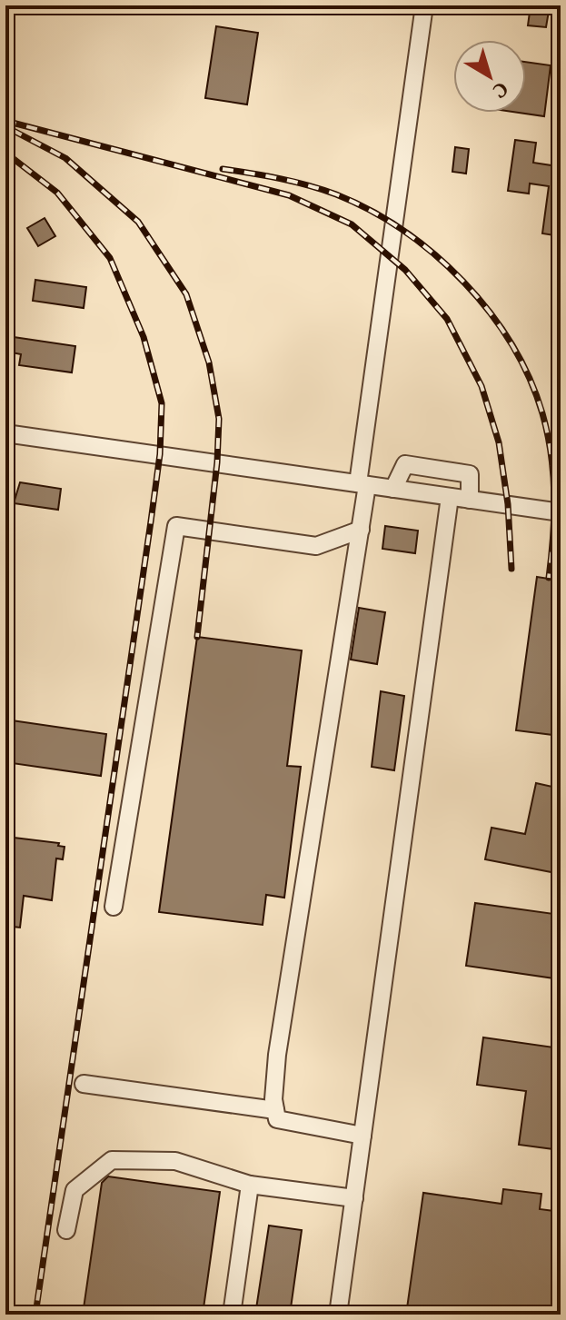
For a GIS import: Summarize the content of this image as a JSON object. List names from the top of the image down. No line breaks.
{"north":"bottom right"}
